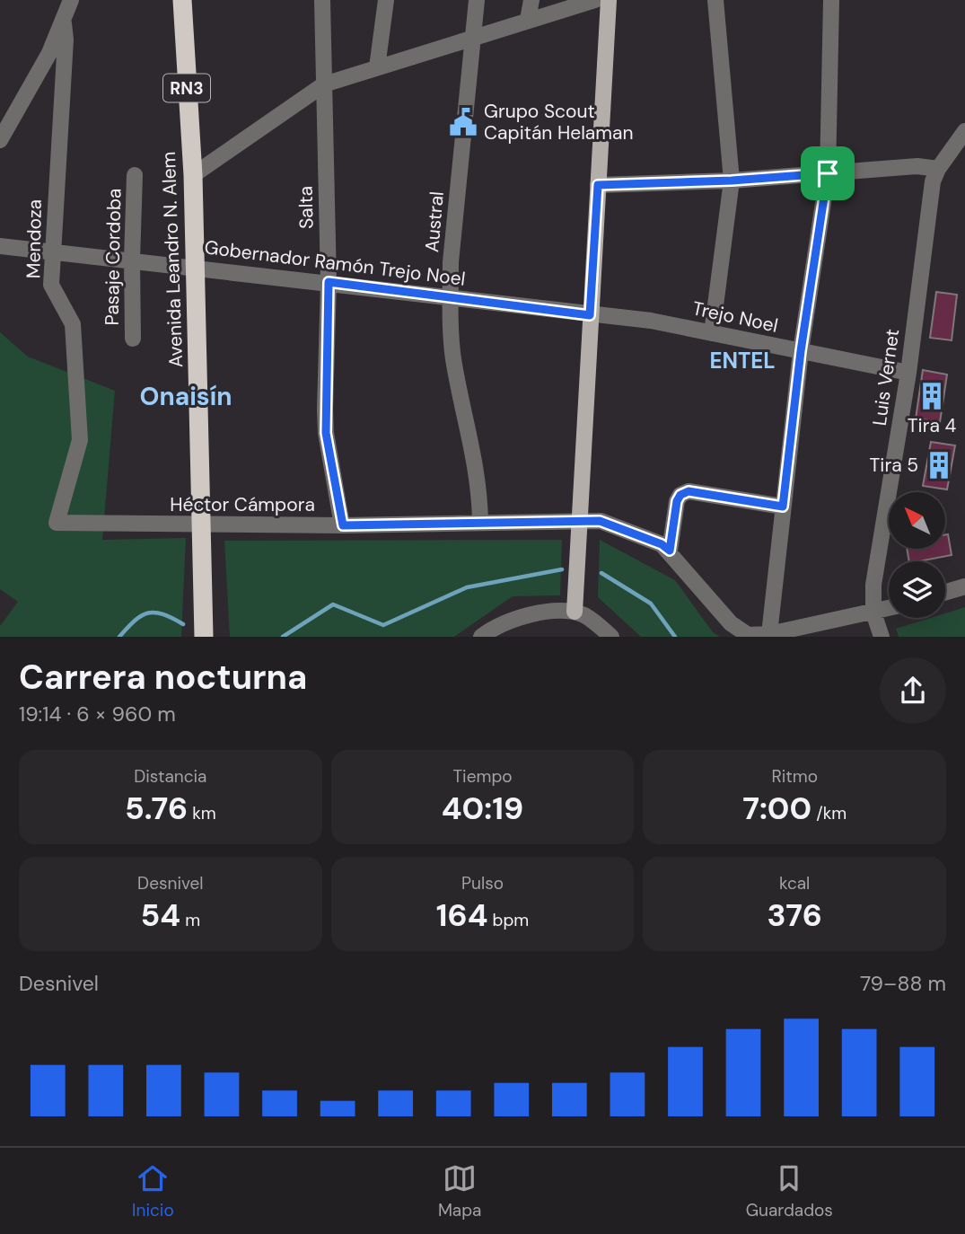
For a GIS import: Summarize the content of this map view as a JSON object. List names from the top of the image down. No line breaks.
{"streets":{"highway":["RN3","Avenida Leandro N. Alem"],"street":["Salta","Austral","Mendoza","Pasaje Cordoba","Gobernador Ramón Trejo Noel","Trejo Noel","Luis Vernet","Héctor Cámpora"]},"crossings":[["Salta","Gobernador Ramón Trejo Noel"],["Salta","Héctor Cámpora"],["Austral","Gobernador Ramón Trejo Noel"],["Austral","Héctor Cámpora"],["Mendoza","Gobernador Ramón Trejo Noel"],["Mendoza","Héctor Cámpora"],["Pasaje Cordoba","Gobernador Ramón Trejo Noel"],["Avenida Leandro N. Alem","Gobernador Ramón Trejo Noel"],["Avenida Leandro N. Alem","Héctor Cámpora"],["Gobernador Ramón Trejo Noel","Trejo Noel"],["Trejo Noel","Luis Vernet"]],"districts":["ENTEL","Onaisín"],"places":{"public building":["Grupo Scout Capitán Helaman"],"building":["Tira 4","Tira 5"]},"north":"top left","page":{"heading":["Carrera nocturna","19:14 · 6 × 960 m"],"stats":[["Distancia","5.76 km"],["Tiempo","40:19"],["Ritmo","7:00 /km"],["Desnivel","54 m"],["Pulso","164 bpm"],["kcal","376"]],"chart":["Desnivel","79–88 m"],"tabs":["Inicio","Mapa","Guardados"]}}
